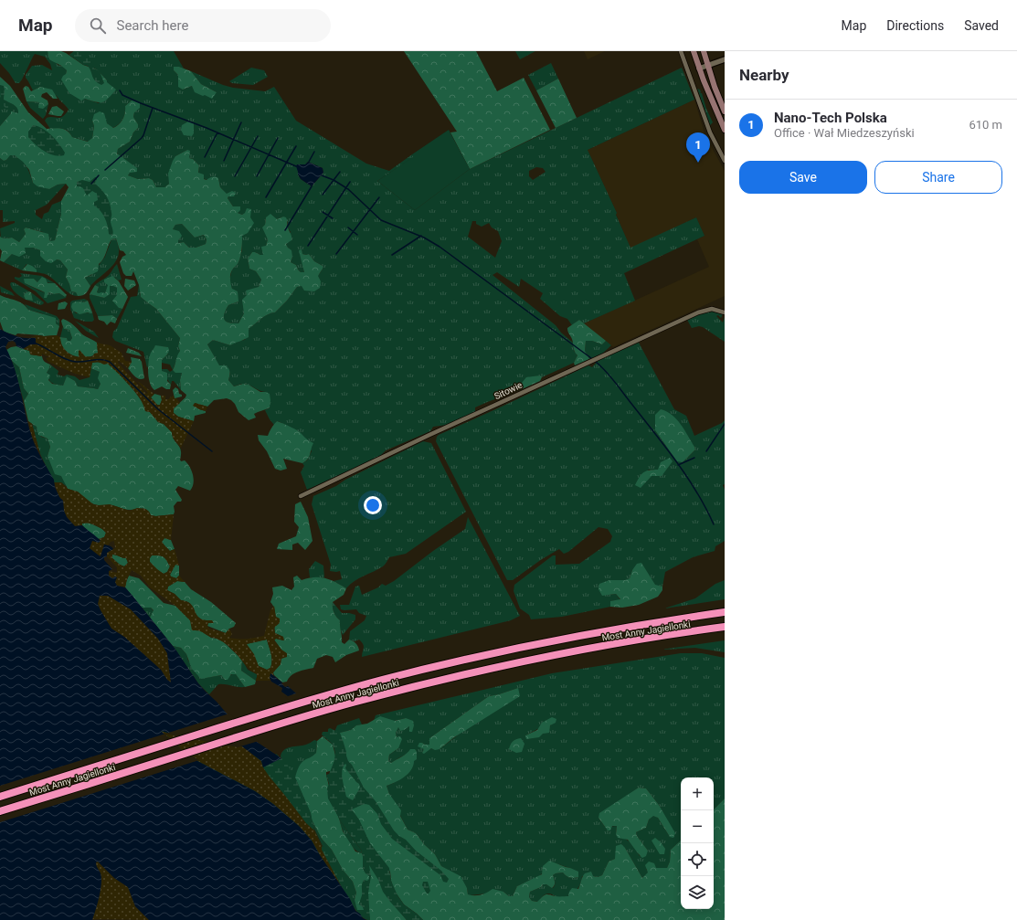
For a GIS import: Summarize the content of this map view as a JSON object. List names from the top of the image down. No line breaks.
{"streets":{"highway":["Most Anny Jagiellonki"],"street":["Sitowie"]},"page":{"header":"Map","search":"Search here","nav":["Map","Directions","Saved"],"heading":"Nearby","list":[{"mark":"1","name":"Nano-Tech Polska","note":"Office · Wał Miedzeszyński","value":"610 m"}],"pins":"1","buttons":["Save","Share"],"map_buttons":["+","−"]}}
